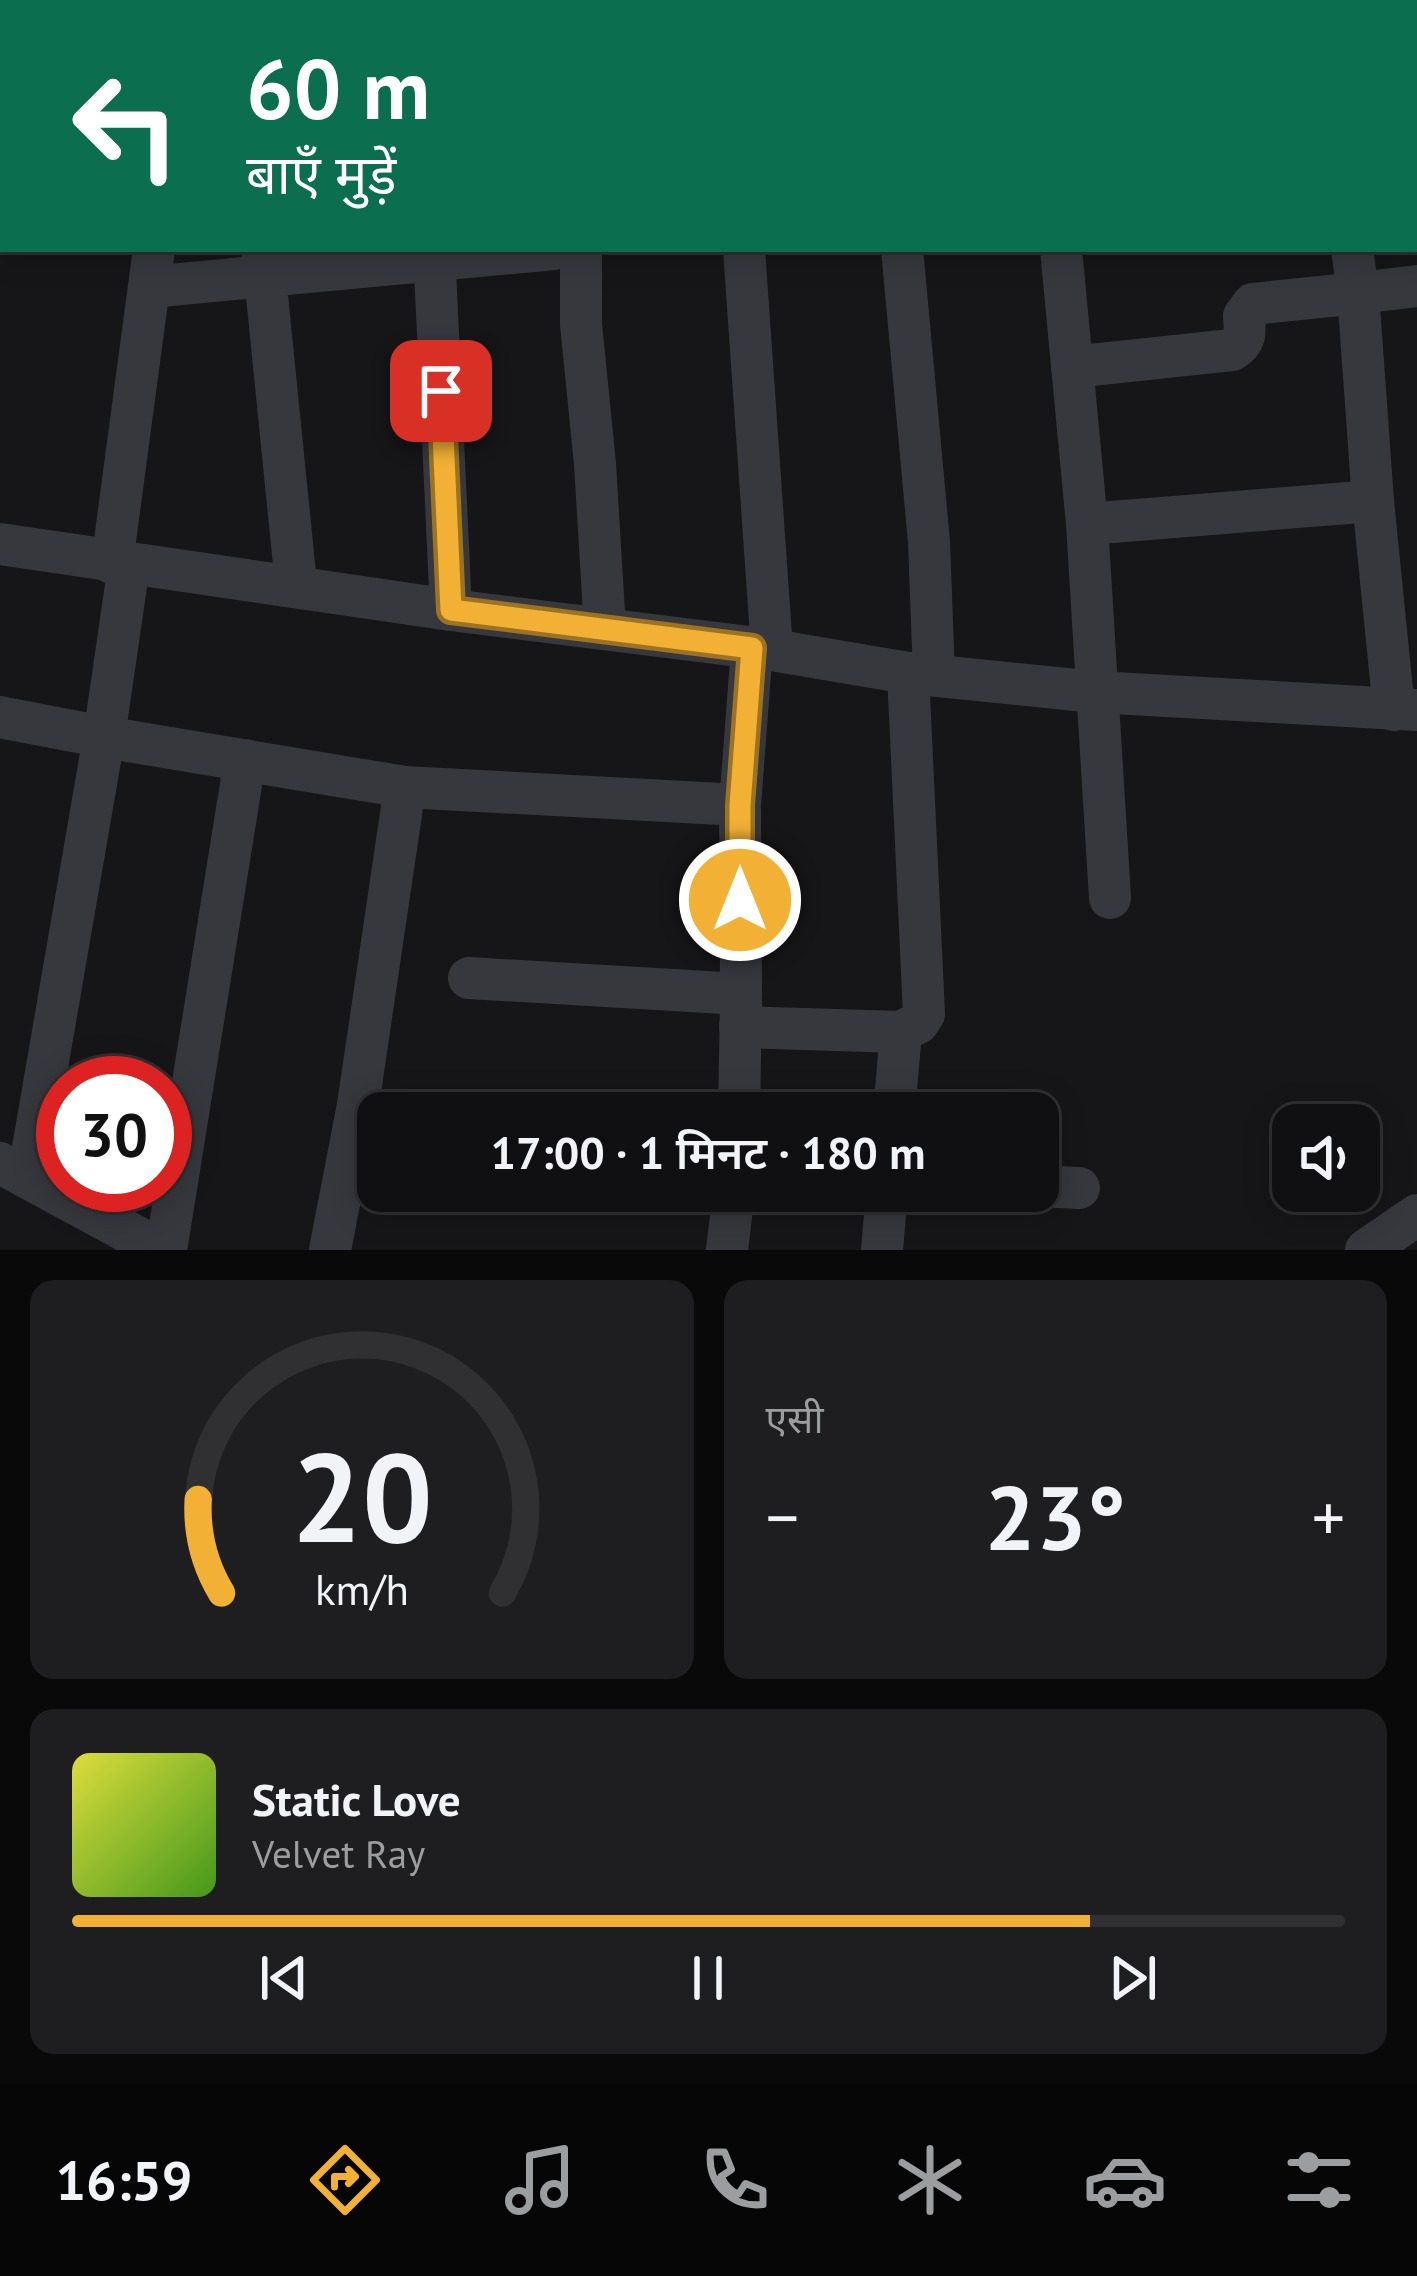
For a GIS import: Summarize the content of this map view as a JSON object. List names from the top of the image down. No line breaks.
{"page":{"turn":["60 m","बाएँ मुड़ें"],"limit":"30","trip":"17:00 · 1 मिनट · 180 m","tile":"एसी","heat":["−","23°","+"],"song":["Static Love","Velvet Ray"],"tabs":"16:59","gauge":["20","km/h"]}}
